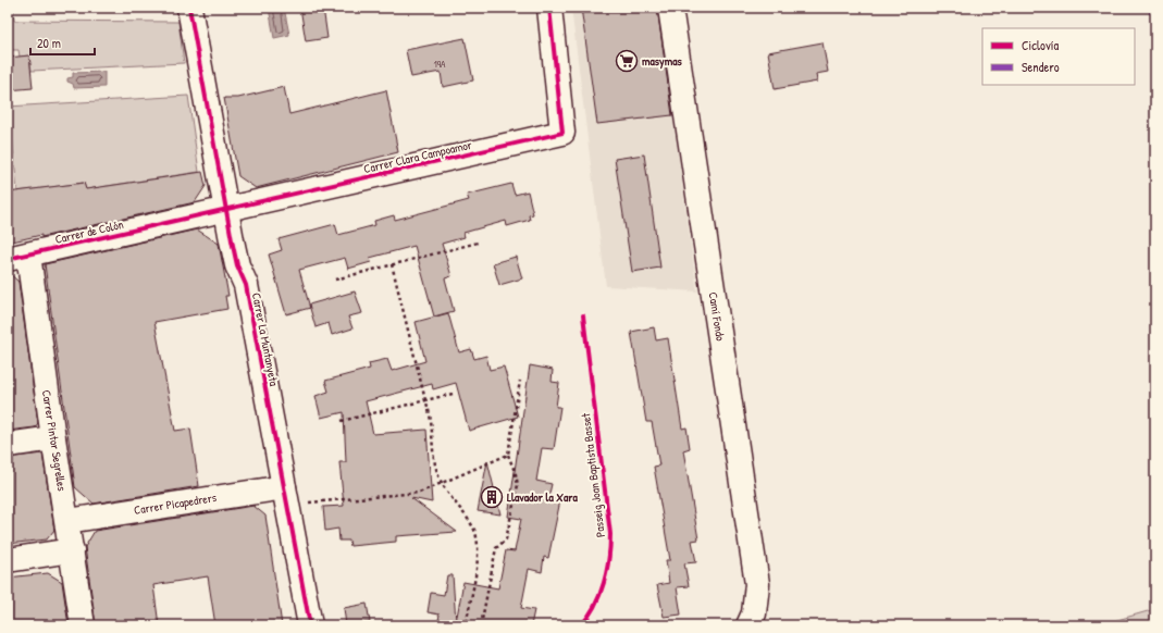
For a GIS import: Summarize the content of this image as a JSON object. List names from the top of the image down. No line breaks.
{"streets":{"street":["Carrer Clara Campoamor","Carrer de Colón","Camí Fondo","Carrer La Muntanyeta","Carrer Pintor Segrelles","Carrer Picapedrers"],"cycle path":["Passeig Joan Baptista Basset"]},"crossings":[["Carrer Clara Campoamor","Carrer de Colón"],["Carrer Clara Campoamor","Carrer La Muntanyeta"],["Carrer de Colón","Carrer La Muntanyeta"],["Carrer de Colón","Carrer Pintor Segrelles"],["Carrer La Muntanyeta","Carrer Picapedrers"],["Carrer Pintor Segrelles","Carrer Picapedrers"]],"places":{"supermarket":["masymas"],"building":["Llavador la Xara"]},"house_numbers":["19A"],"legend":["Ciclovía","Sendero"],"scale_bar":"20 m"}
